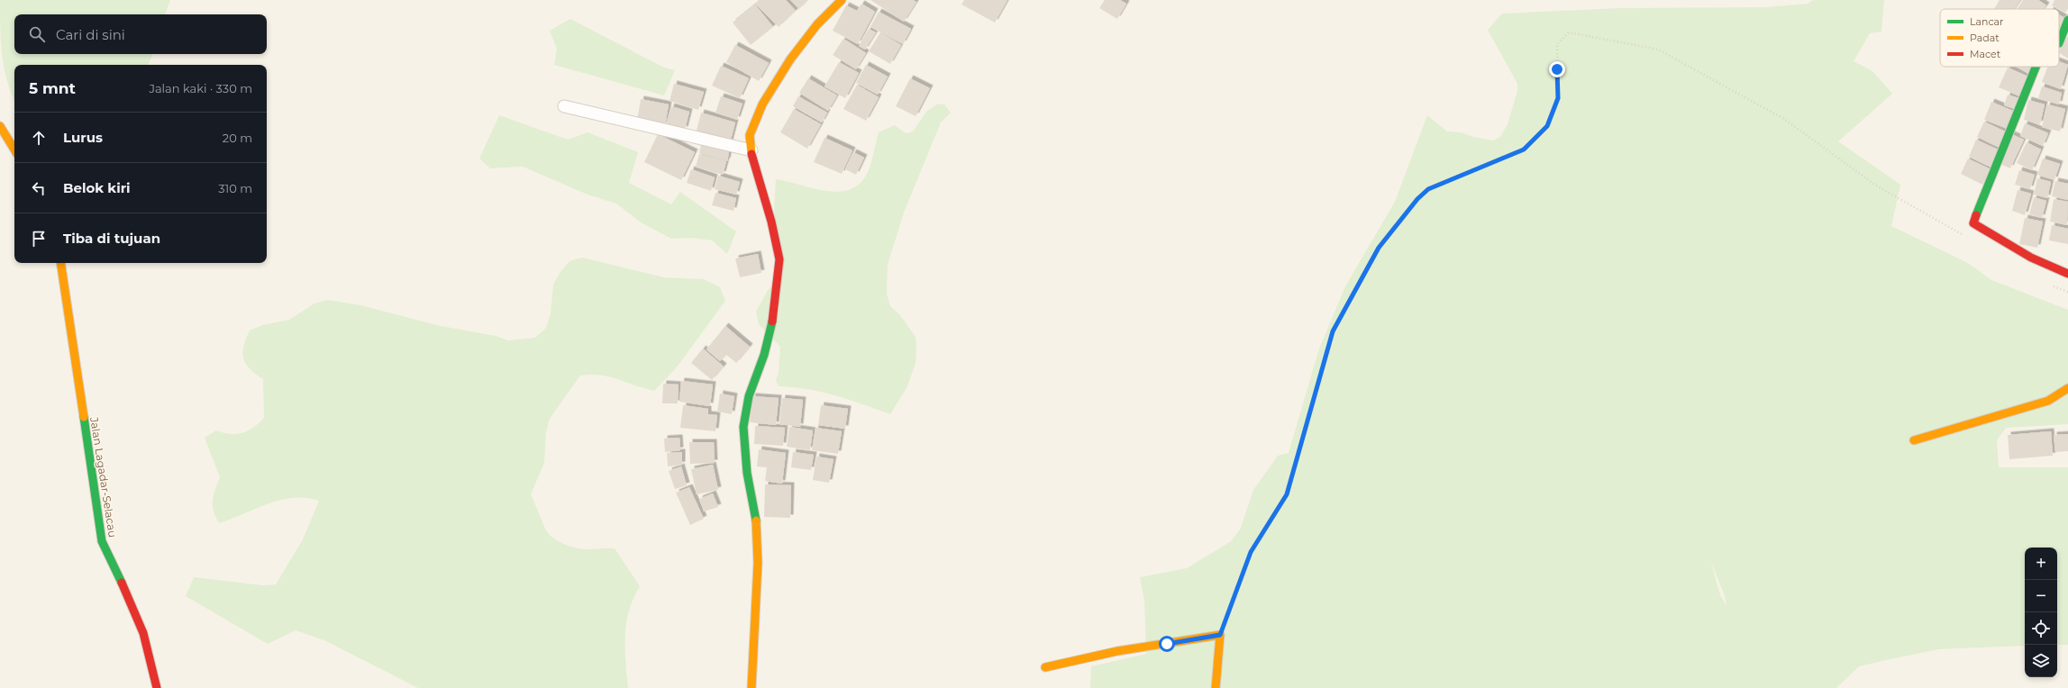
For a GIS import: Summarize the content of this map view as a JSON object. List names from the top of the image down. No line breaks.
{"streets":{"street":["Jalan Lagadar-Selacau"]},"legend":["Lancar","Padat","Macet"],"page":{"search":"Cari di sini","heading":["5 mnt","Jalan kaki · 330 m"],"list":[["Lurus","20 m"],["Belok kiri","310 m"],"Tiba di tujuan"],"map_buttons":["+","−"]}}
